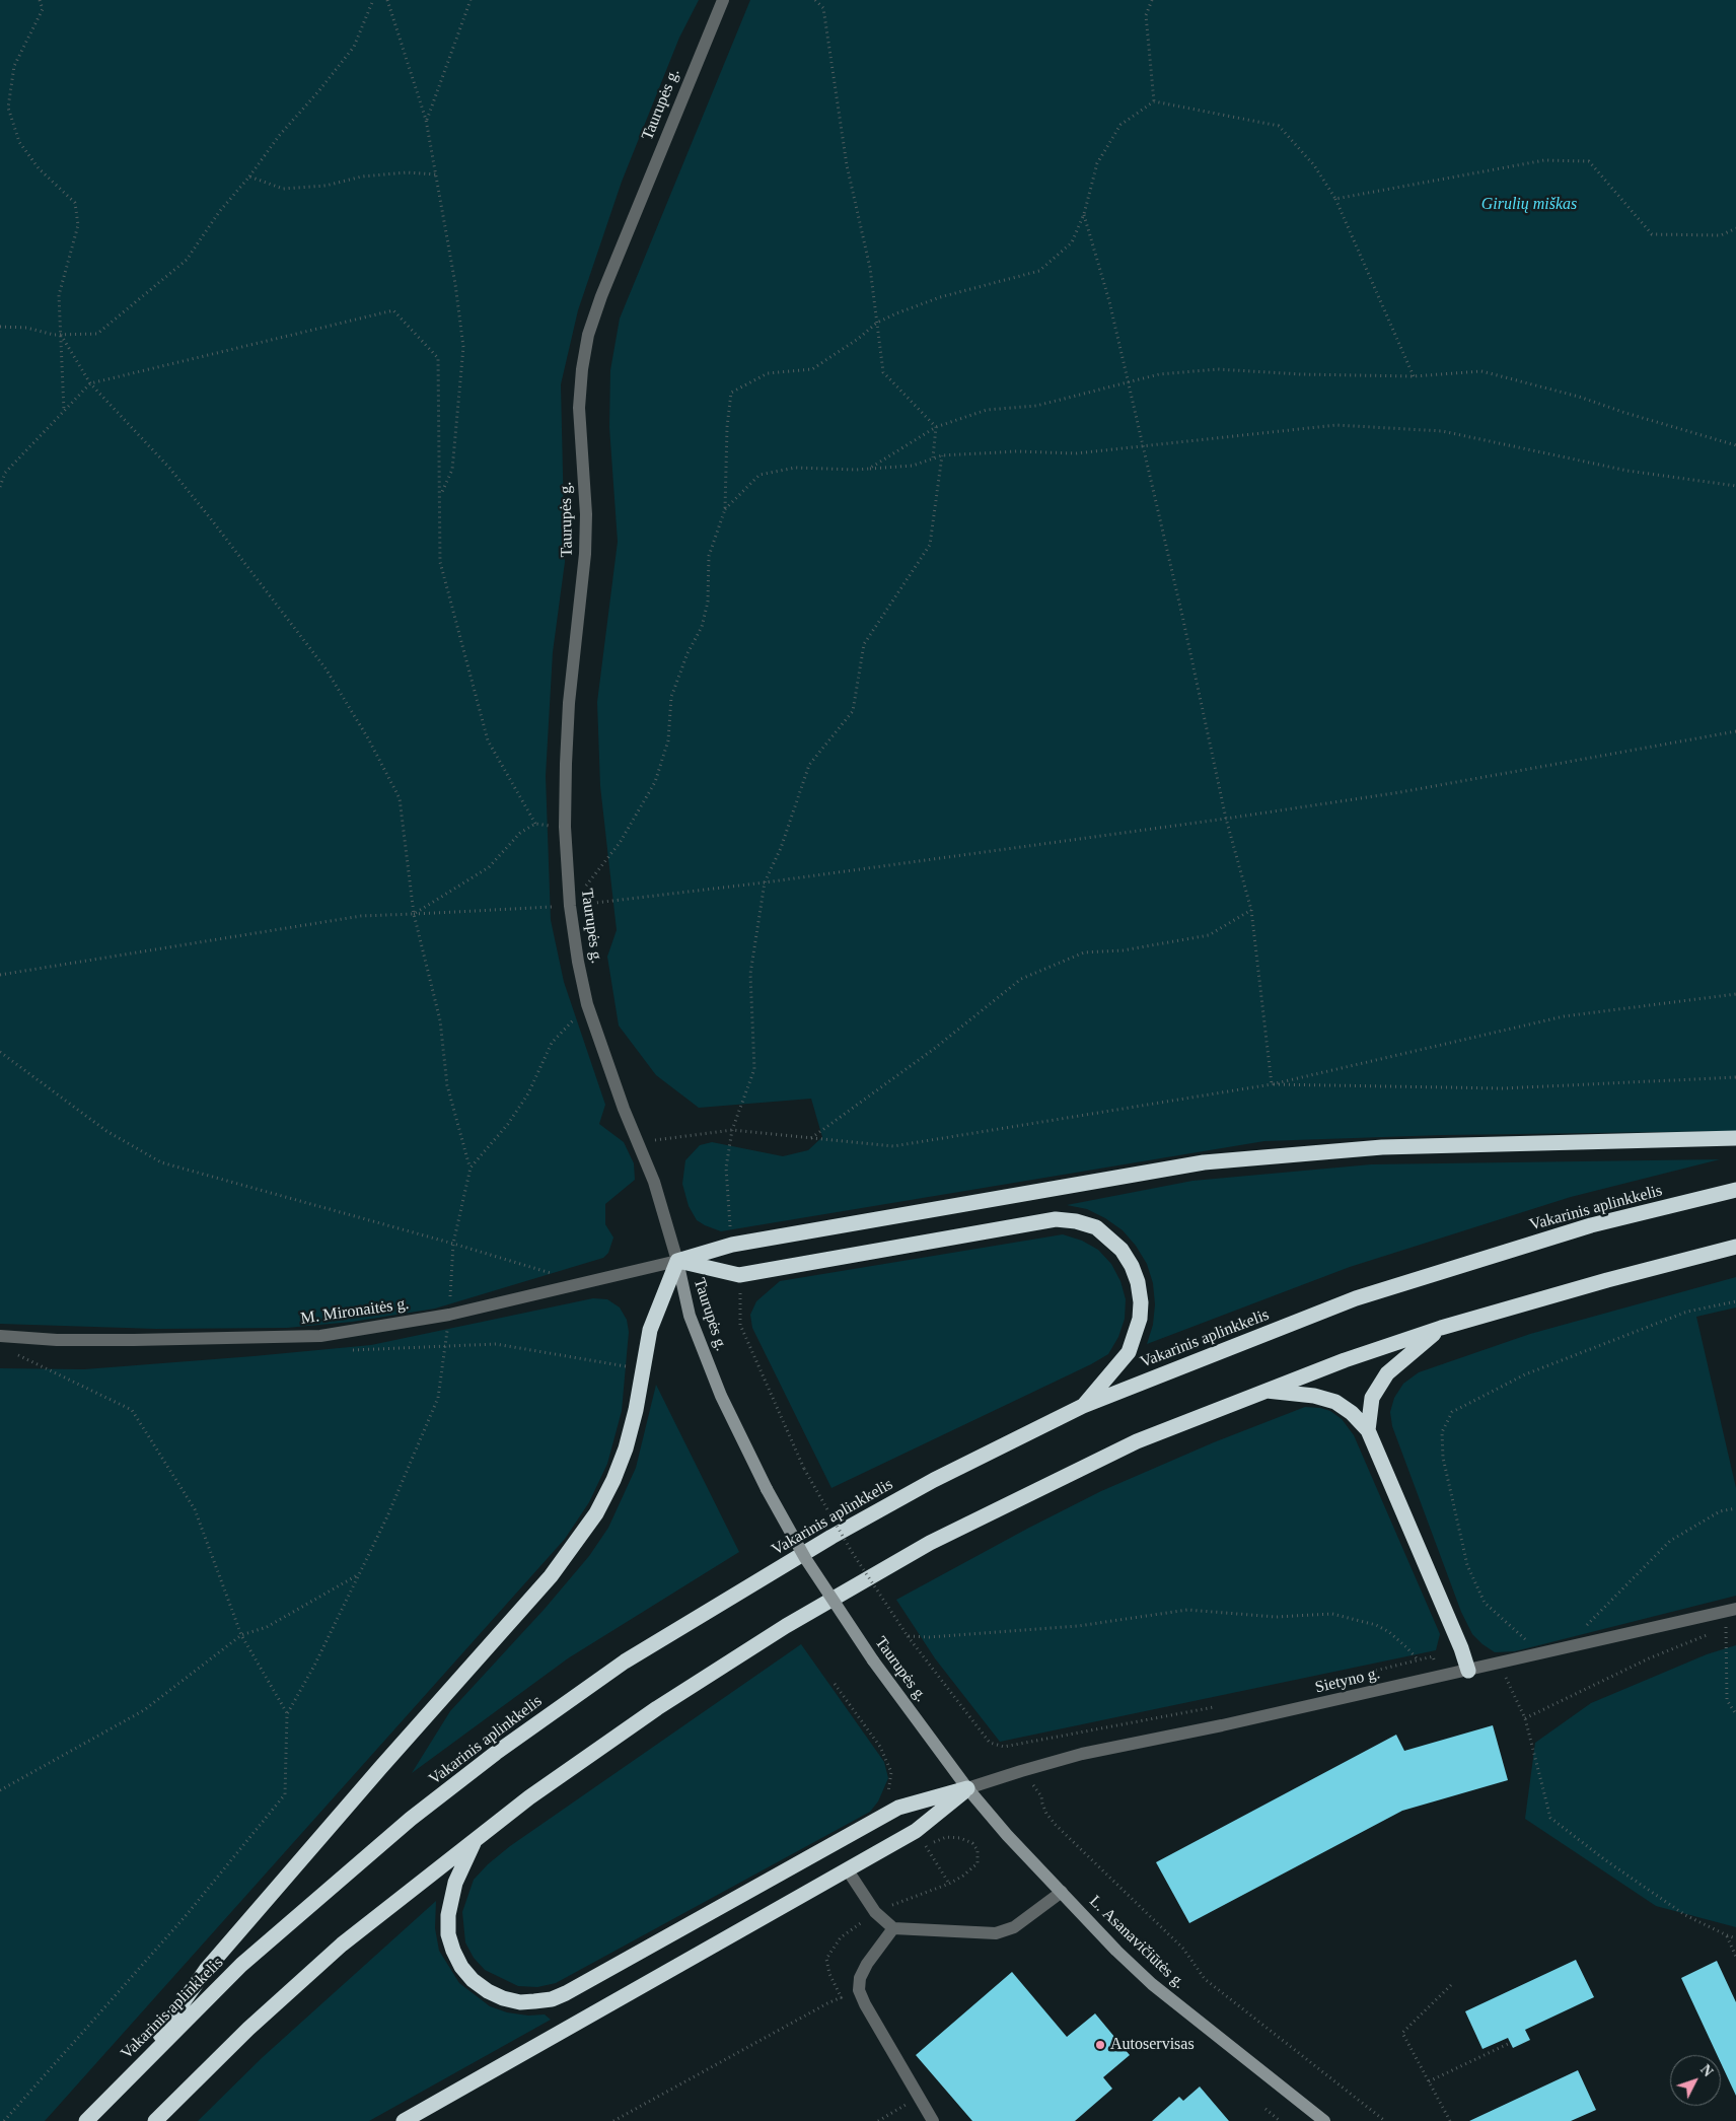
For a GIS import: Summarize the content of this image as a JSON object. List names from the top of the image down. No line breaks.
{"streets":{"highway":["Vakarinis aplinkkelis"],"main road":["Taurupės g.","L. Asanavičiūtės g."],"street":["M. Mironaitės g.","Sietyno g."]},"crossings":[["Taurupės g.","M. Mironaitės g."],["Taurupės g.","Sietyno g."],["Taurupės g.","L. Asanavičiūtės g."],["Sietyno g.","L. Asanavičiūtės g."]],"parks":["Girulių miškas"],"places":["Autoservisas"],"north":"top right"}
